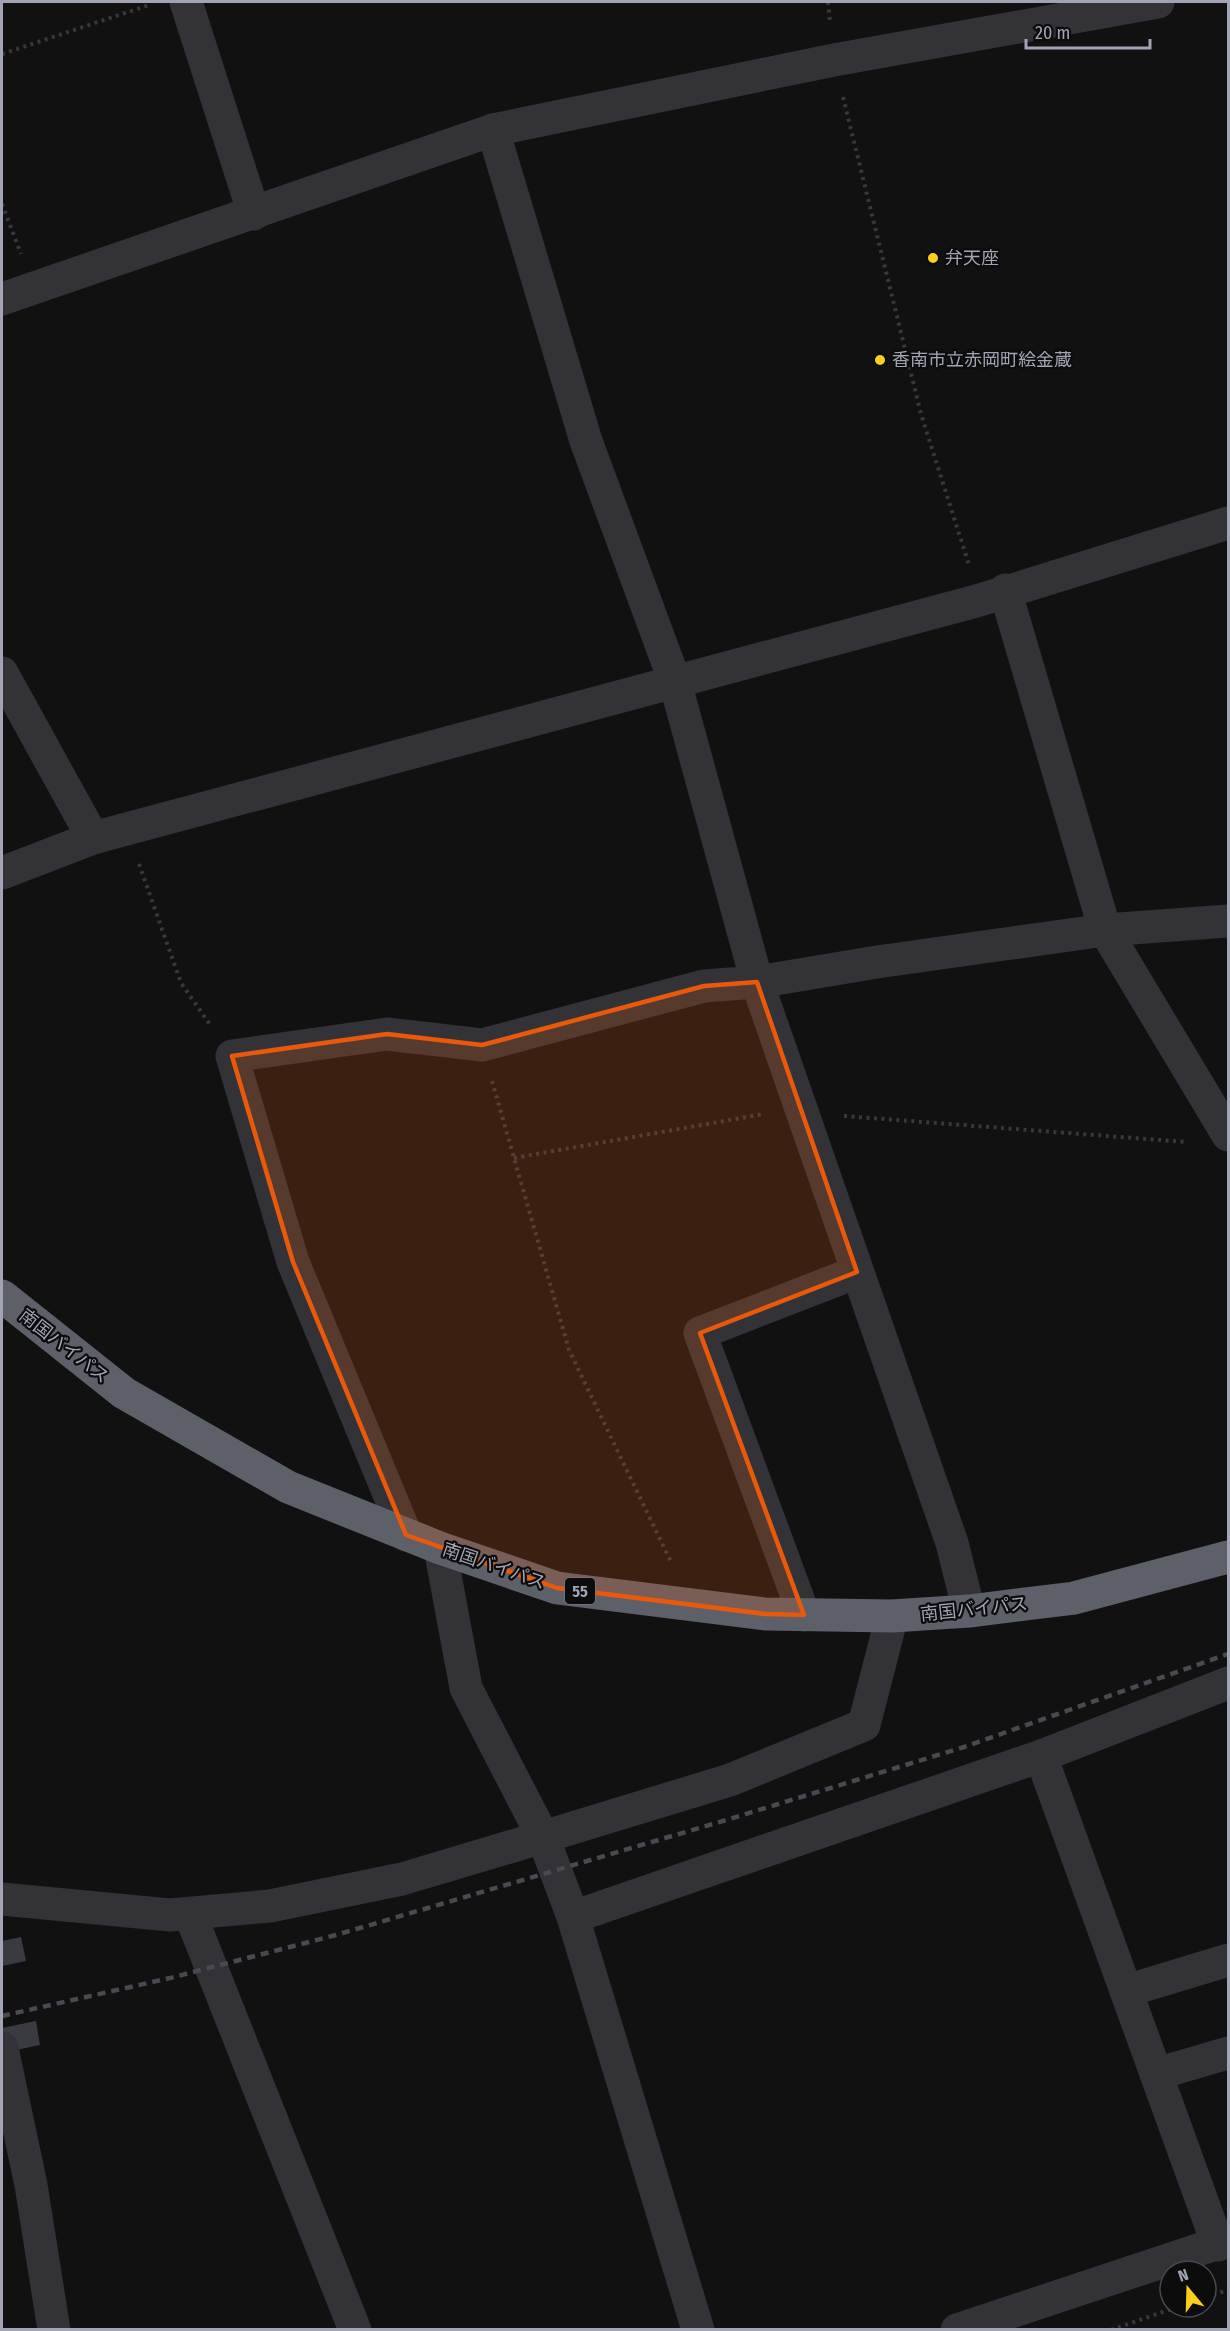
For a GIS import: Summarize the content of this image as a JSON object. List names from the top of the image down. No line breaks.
{"streets":{"highway":["南国バイパス","55"]},"places":["弁天座","香南市立赤岡町絵金蔵"],"scale_bar":"20 m","north":"top"}
